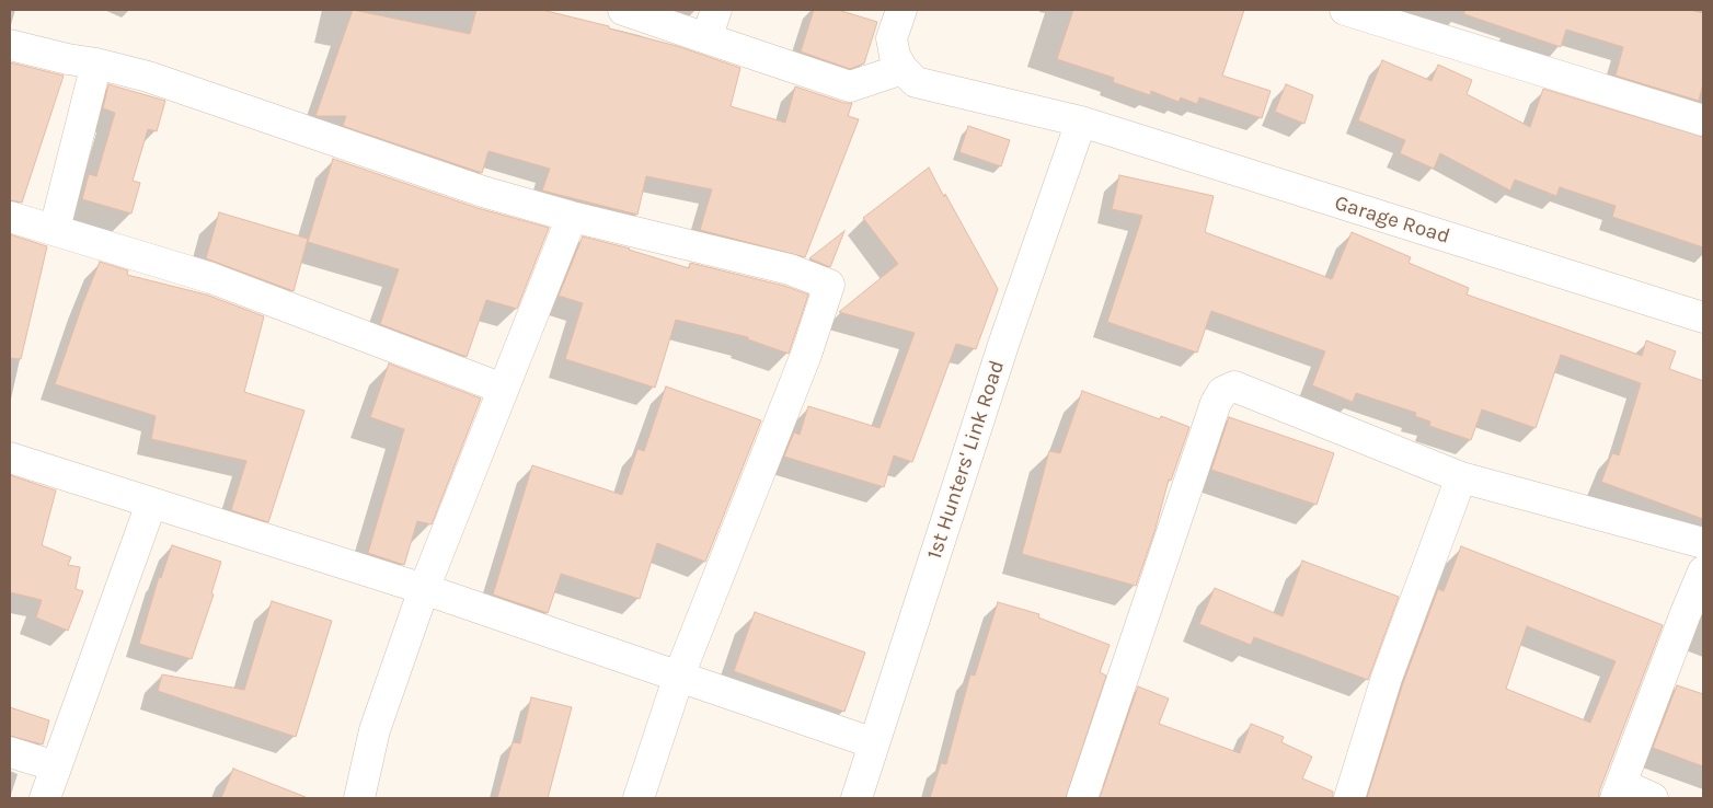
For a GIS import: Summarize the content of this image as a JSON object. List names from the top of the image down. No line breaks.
{"streets":{"street":["Garage Road","1st Hunters' Link Road"]},"crossings":[["Garage Road","1st Hunters' Link Road"]]}
